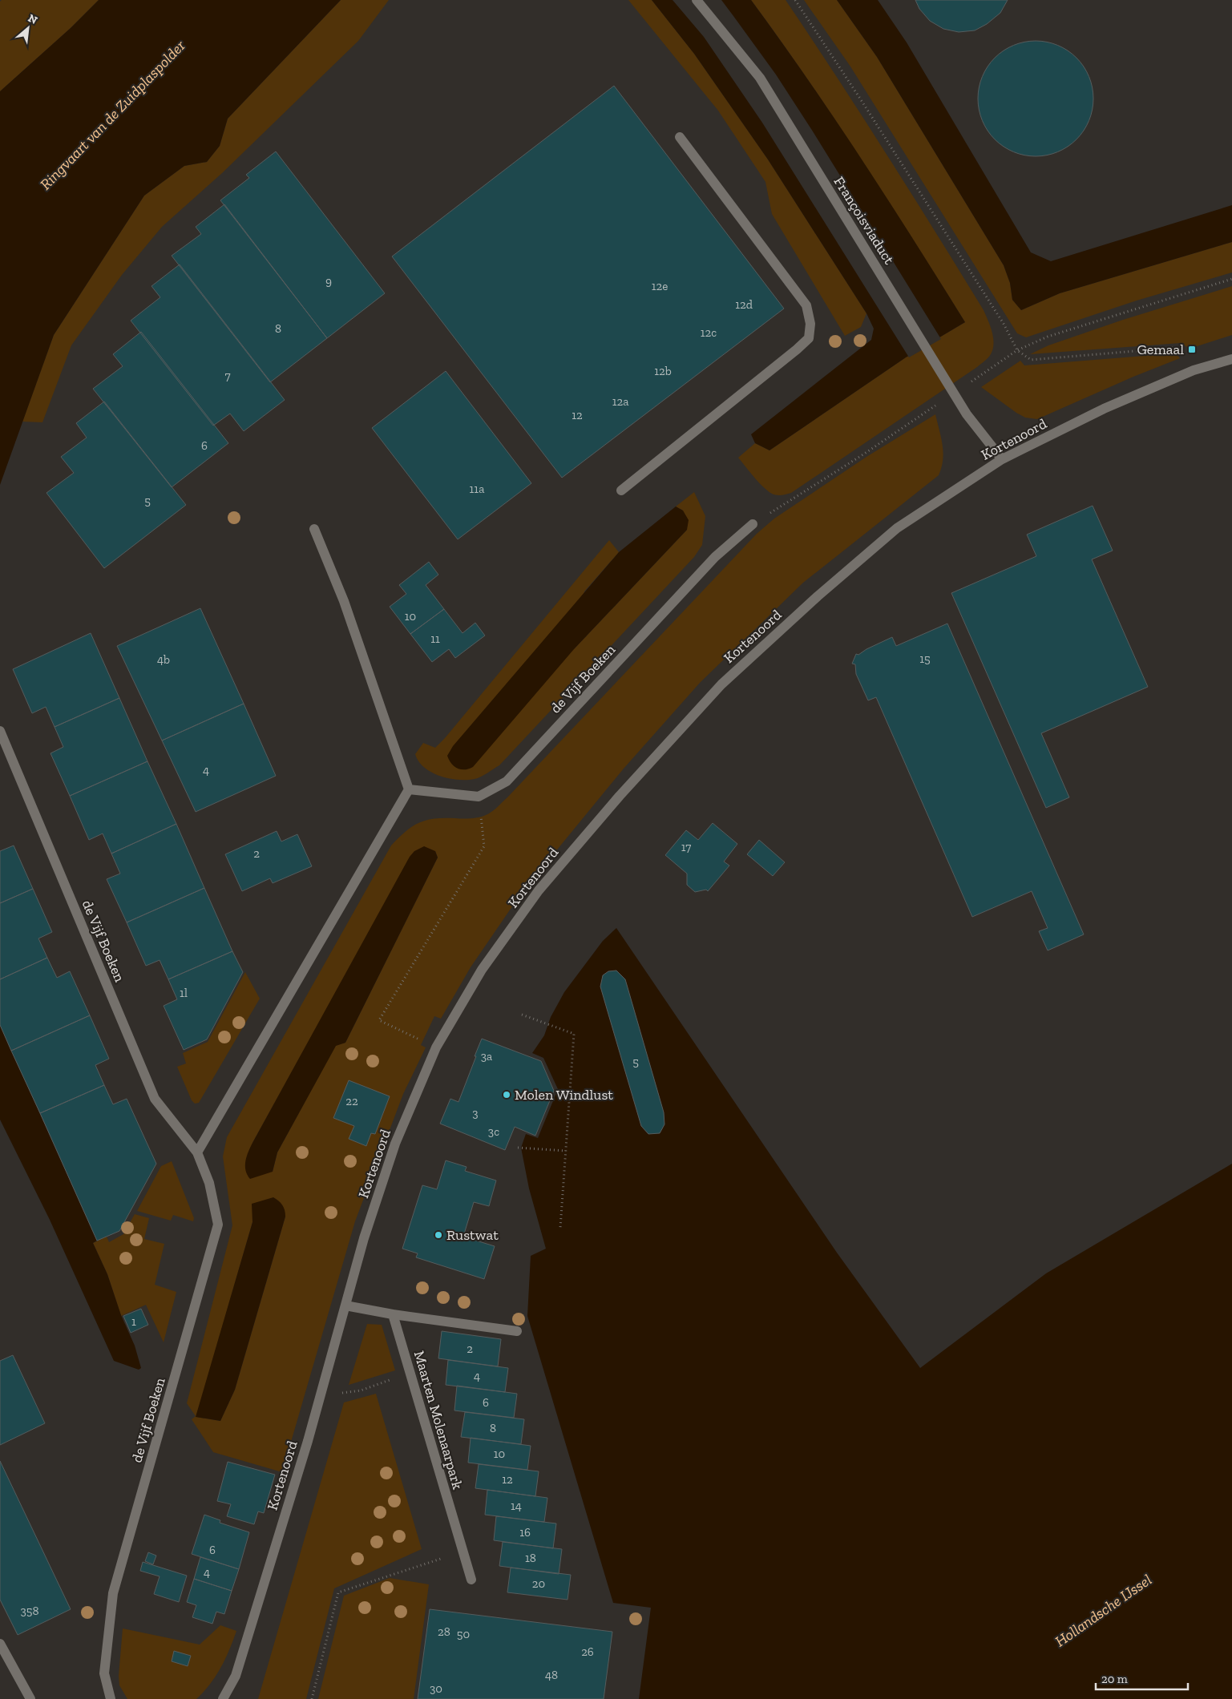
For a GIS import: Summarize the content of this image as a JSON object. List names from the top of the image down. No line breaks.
{"streets":{"street":["Françoisviaduct","Kortenoord","de Vijf Boeken","Maarten Molenaarpark"]},"crossings":[["Françoisviaduct","Kortenoord"]],"water":["Ringvaart van de Zuidplaspolder","Hollandsche IJssel"],"places":{"transit":["Gemaal"],"other":["Molen Windlust","Rustwat"]},"house_numbers":["9","12e","12d","8","12c","12b","7","12a","12","6","11a","5","10","11","15","4b","4","17","2","1l","3a","5","22","3","3c","1","2","4","6","8","10","12","14","16","6","18","4","20","358","28","50","26","48","30"],"scale_bar":"20 m","north":"top right"}
